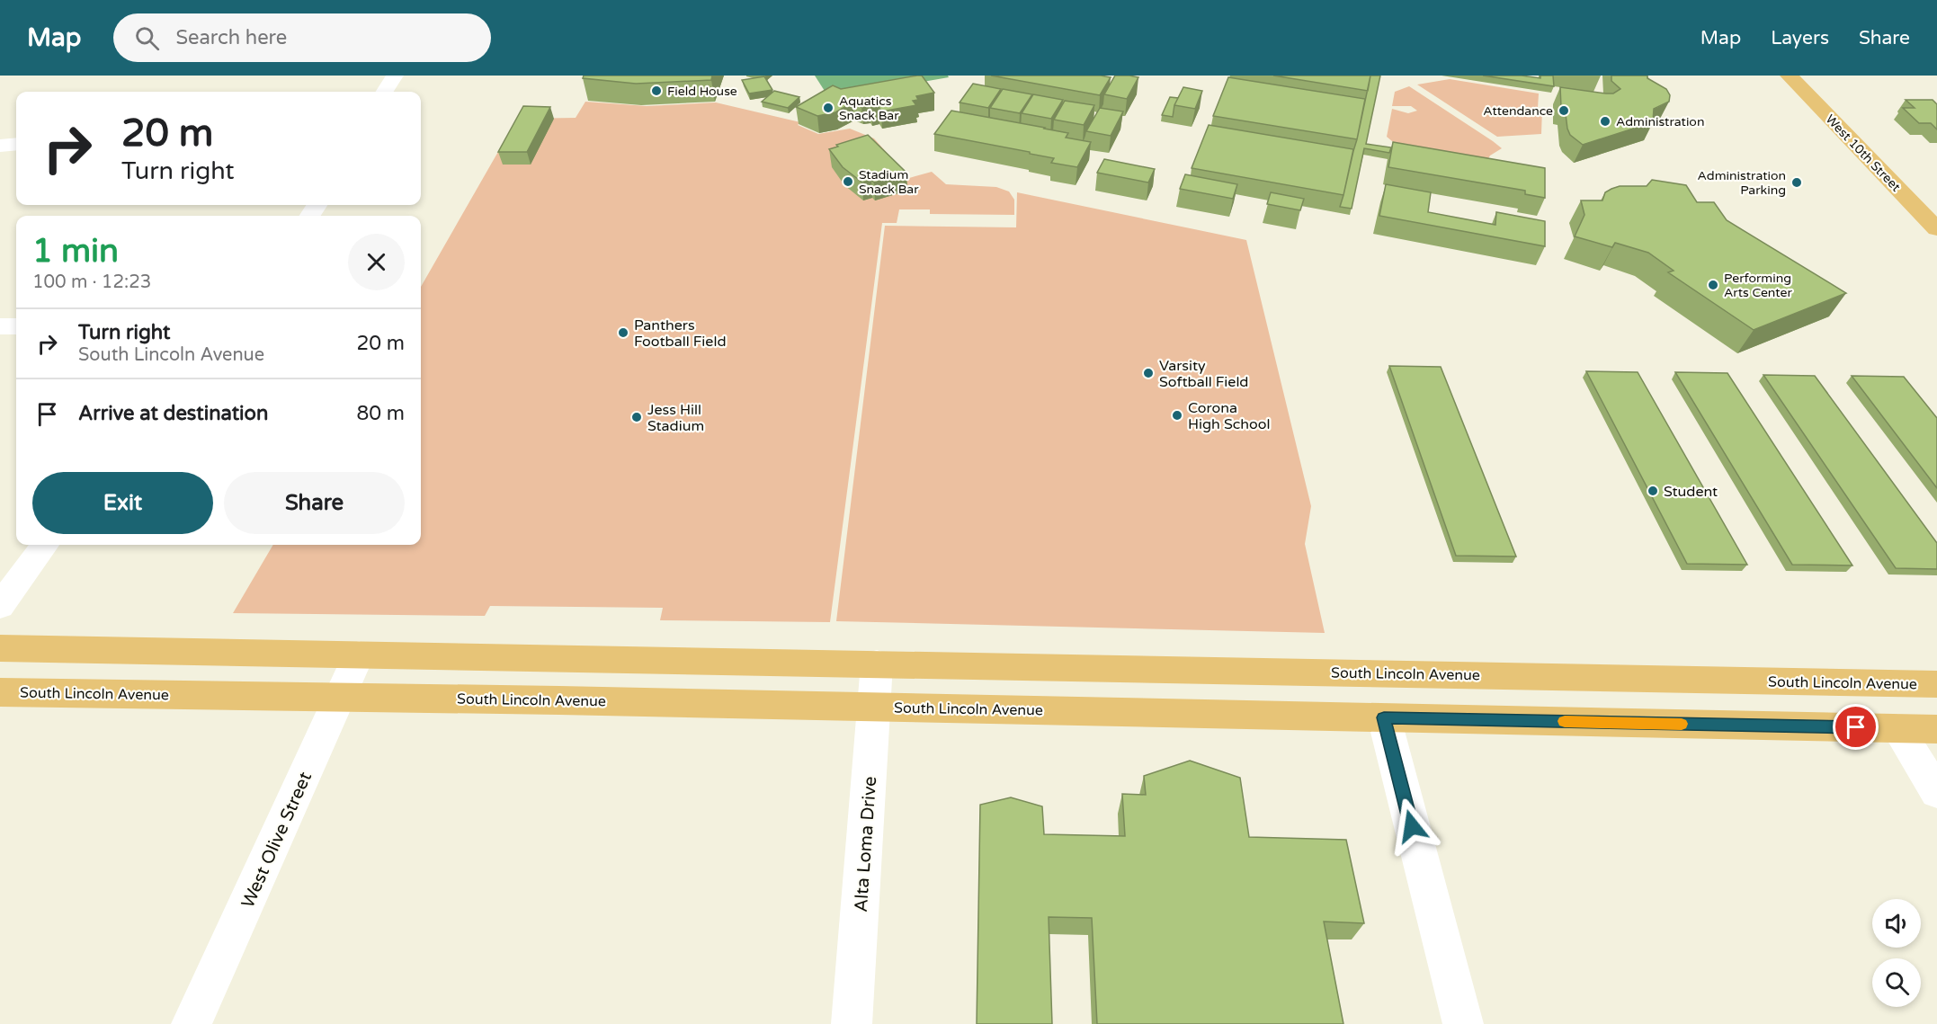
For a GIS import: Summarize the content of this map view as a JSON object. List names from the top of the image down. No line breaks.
{"streets":{"main road":["West 10th Street","South Lincoln Avenue"],"street":["West Olive Street","Alta Loma Drive"]},"crossings":[["South Lincoln Avenue","West Olive Street"],["South Lincoln Avenue","Alta Loma Drive"]],"places":["Field House","Aquatics Snack Bar","Attendance","Administration","Stadium Snack Bar","Administration Parking","Performing Arts Center","Panthers Football Field","Varsity Softball Field","Corona High School","Jess Hill Stadium","Student"],"page":{"header":"Map","search":"Search here","nav":["Map","Layers","Share"],"turn":["20 m","Turn right"],"heading":["1 min","100 m · 12:23"],"list":[{"name":"Turn right","note":"South Lincoln Avenue","value":"20 m"},{"name":"Arrive at destination","value":"80 m"}],"buttons":["Exit","Share"]}}
